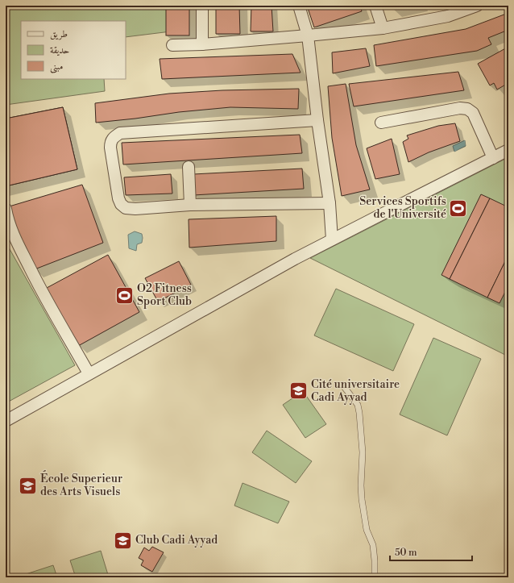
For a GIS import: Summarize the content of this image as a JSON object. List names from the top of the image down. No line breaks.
{"places":{"sports":["Services Sportifs de l'Université","O2 Fitness Sport Club"],"school or university":["Cité universitaire Cadi Ayyad","École Superieur des Arts Visuels","Club Cadi Ayyad"]},"legend":["طريق","حديقة","مبنى"],"scale_bar":"50 m"}
